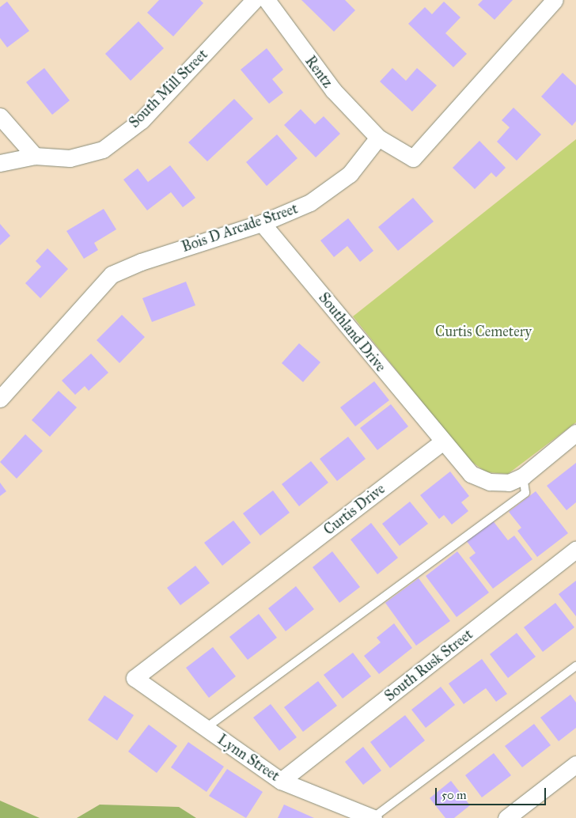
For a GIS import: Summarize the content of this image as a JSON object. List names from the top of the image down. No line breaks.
{"streets":{"street":["Rentz","South Mill Street","Bois D Arcade Street","Southland Drive","Curtis Drive","South Rusk Street","Lynn Street"]},"crossings":[["Rentz","Bois D Arcade Street"],["Bois D Arcade Street","Southland Drive"],["Southland Drive","Curtis Drive"],["Curtis Drive","Lynn Street"],["South Rusk Street","Lynn Street"]],"parks":["Curtis Cemetery"],"scale_bar":"50 m"}
